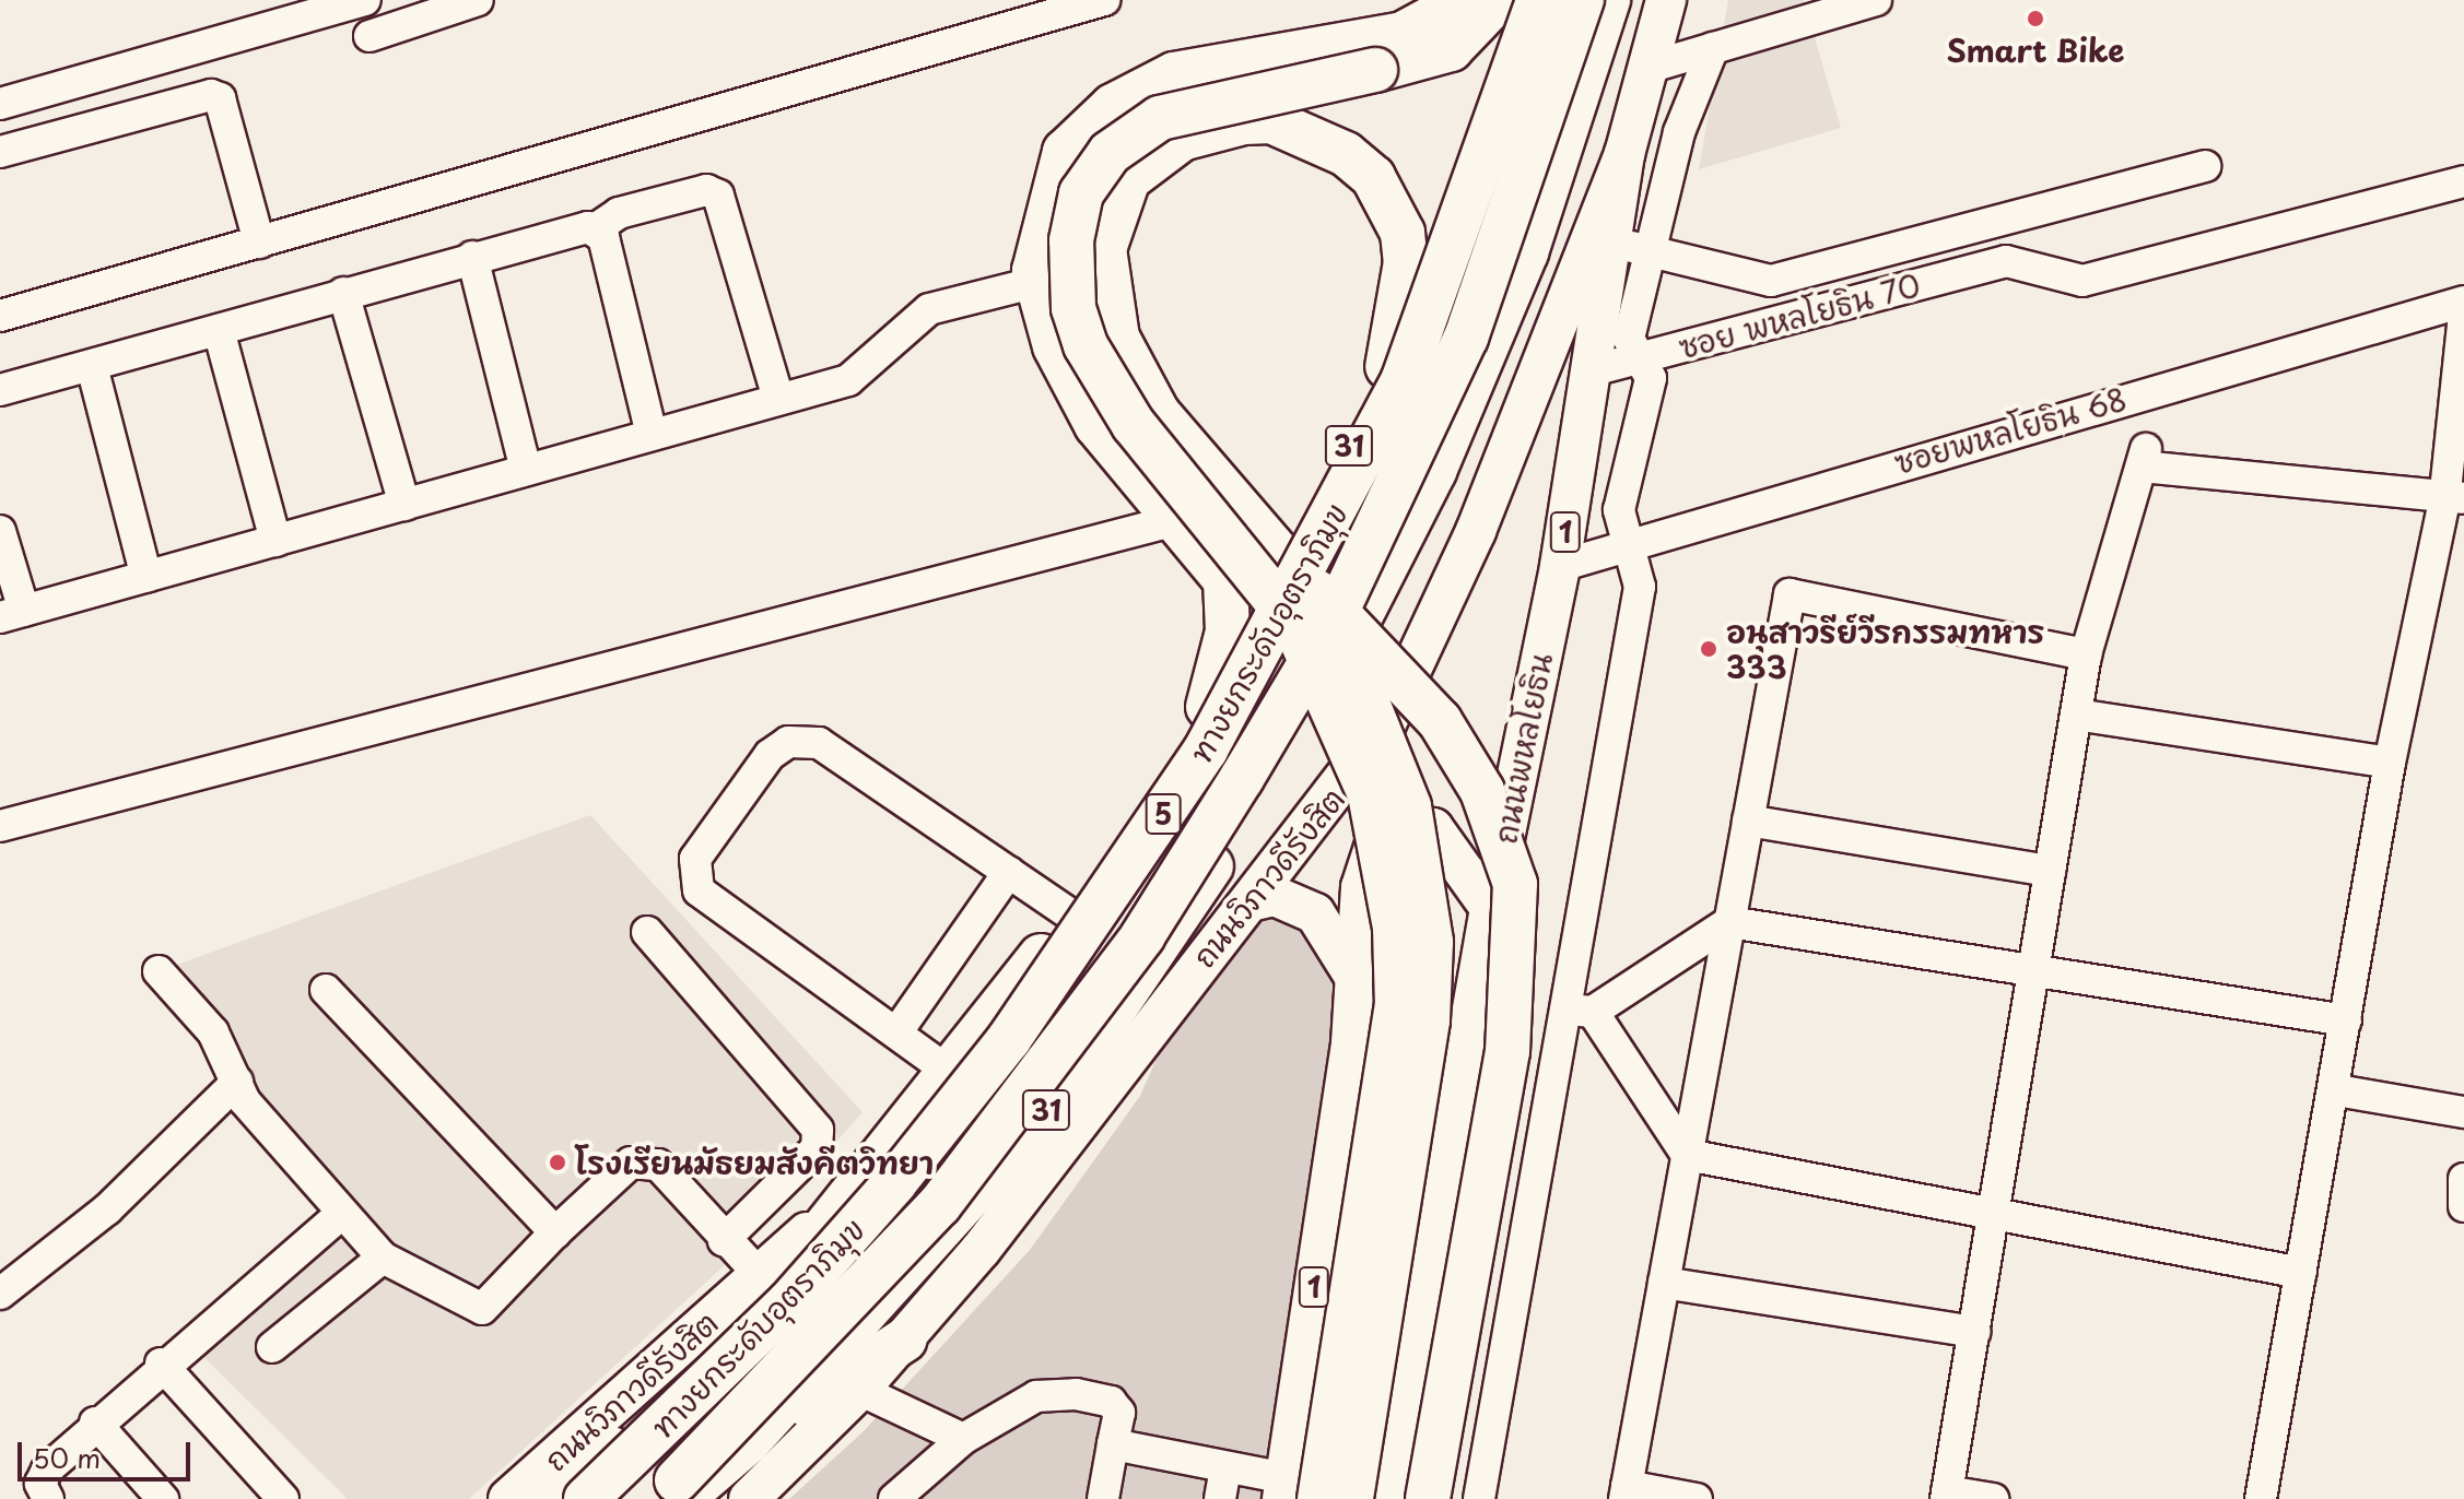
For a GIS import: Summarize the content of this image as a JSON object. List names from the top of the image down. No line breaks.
{"streets":{"highway":["31","ทางยกระดับอุตราภิมุข","5","ถนนวิภาวดีรังสิต"],"main road":["1","ถนนพหลโยธิน"],"street":["ซอย พหลโยธิน 70","ซอยพหลโยธิน 68"]},"crossings":[["ซอย พหลโยธิน 70","ถนนพหลโยธิน"],["ซอยพหลโยธิน 68","ถนนพหลโยธิน"],["ถนนพหลโยธิน","ถนนวิภาวดีรังสิต"]],"places":["Smart Bike","อนุสาวรีย์วีรกรรมทหาร 333","โรงเรียนมัธยมสังคีตวิทยา"],"scale_bar":"50 m"}
